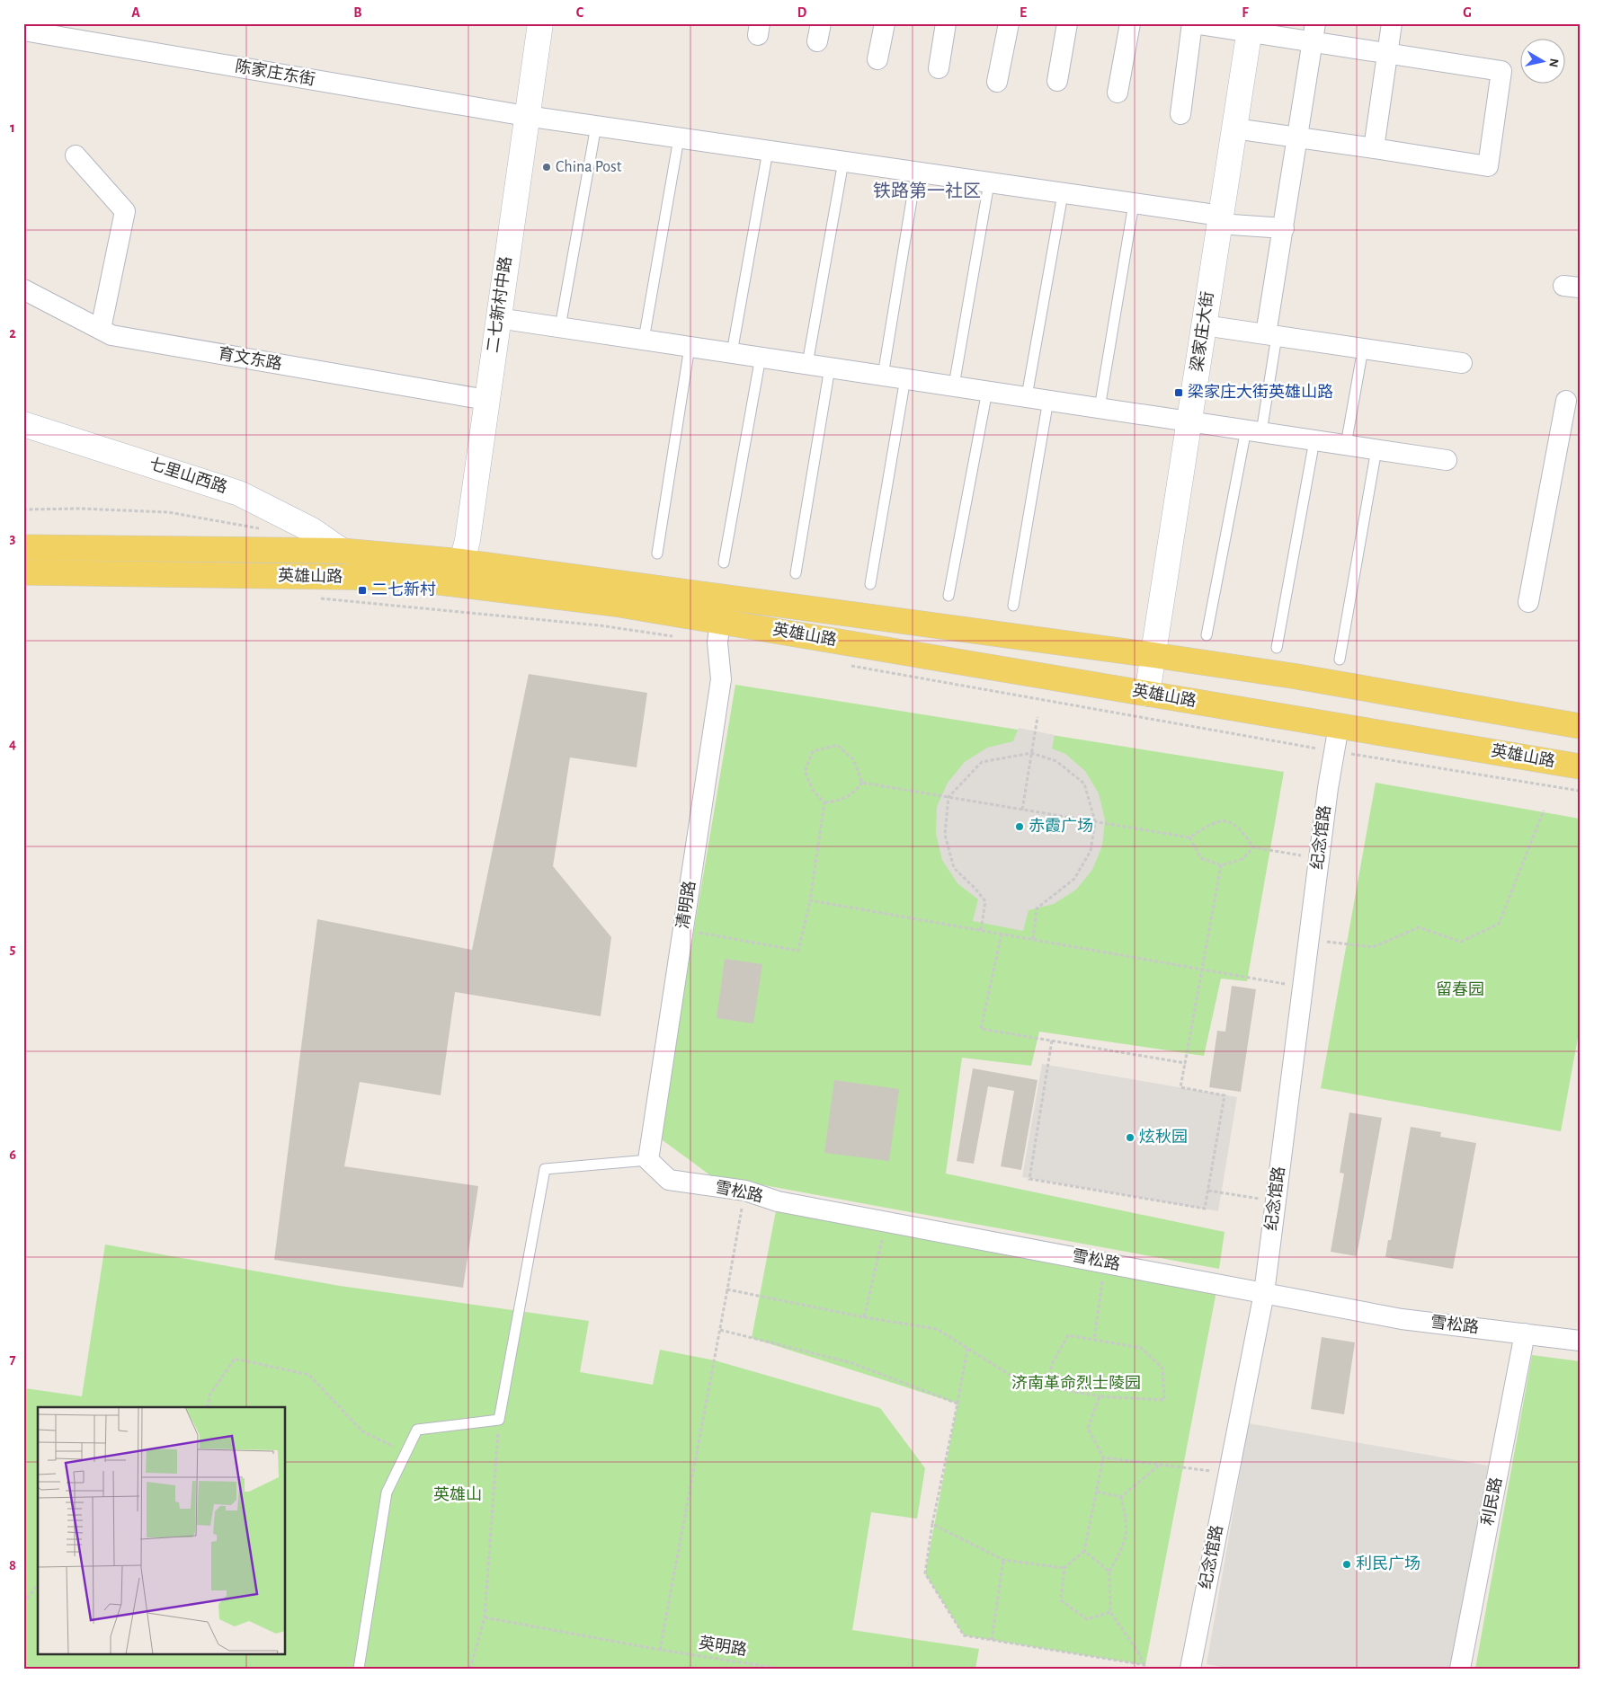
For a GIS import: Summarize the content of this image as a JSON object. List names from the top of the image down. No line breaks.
{"streets":{"main road":["英雄山路"],"street":["陈家庄东街","二七新村中路","梁家庄大街","育文东路","七里山西路","纪念馆路","清明路","雪松路","利民路"],"path":["英明路"]},"crossings":[["陈家庄东街","二七新村中路"],["陈家庄东街","梁家庄大街"],["二七新村中路","育文东路"],["二七新村中路","英雄山路"],["梁家庄大街","英雄山路"],["七里山西路","英雄山路"],["英雄山路","纪念馆路"],["英雄山路","清明路"],["纪念馆路","雪松路"],["清明路","雪松路"],["雪松路","利民路"]],"districts":["铁路第一社区"],"parks":["留春园","济南革命烈士陵园","英雄山"],"places":{"other":["China Post","赤霞广场","炫秋园","利民广场"],"transit":["梁家庄大街英雄山路","二七新村"]},"north":"right","grid":{"columns":["A","B","C","D","E","F","G"],"rows":["1","2","3","4","5","6","7","8"]}}
